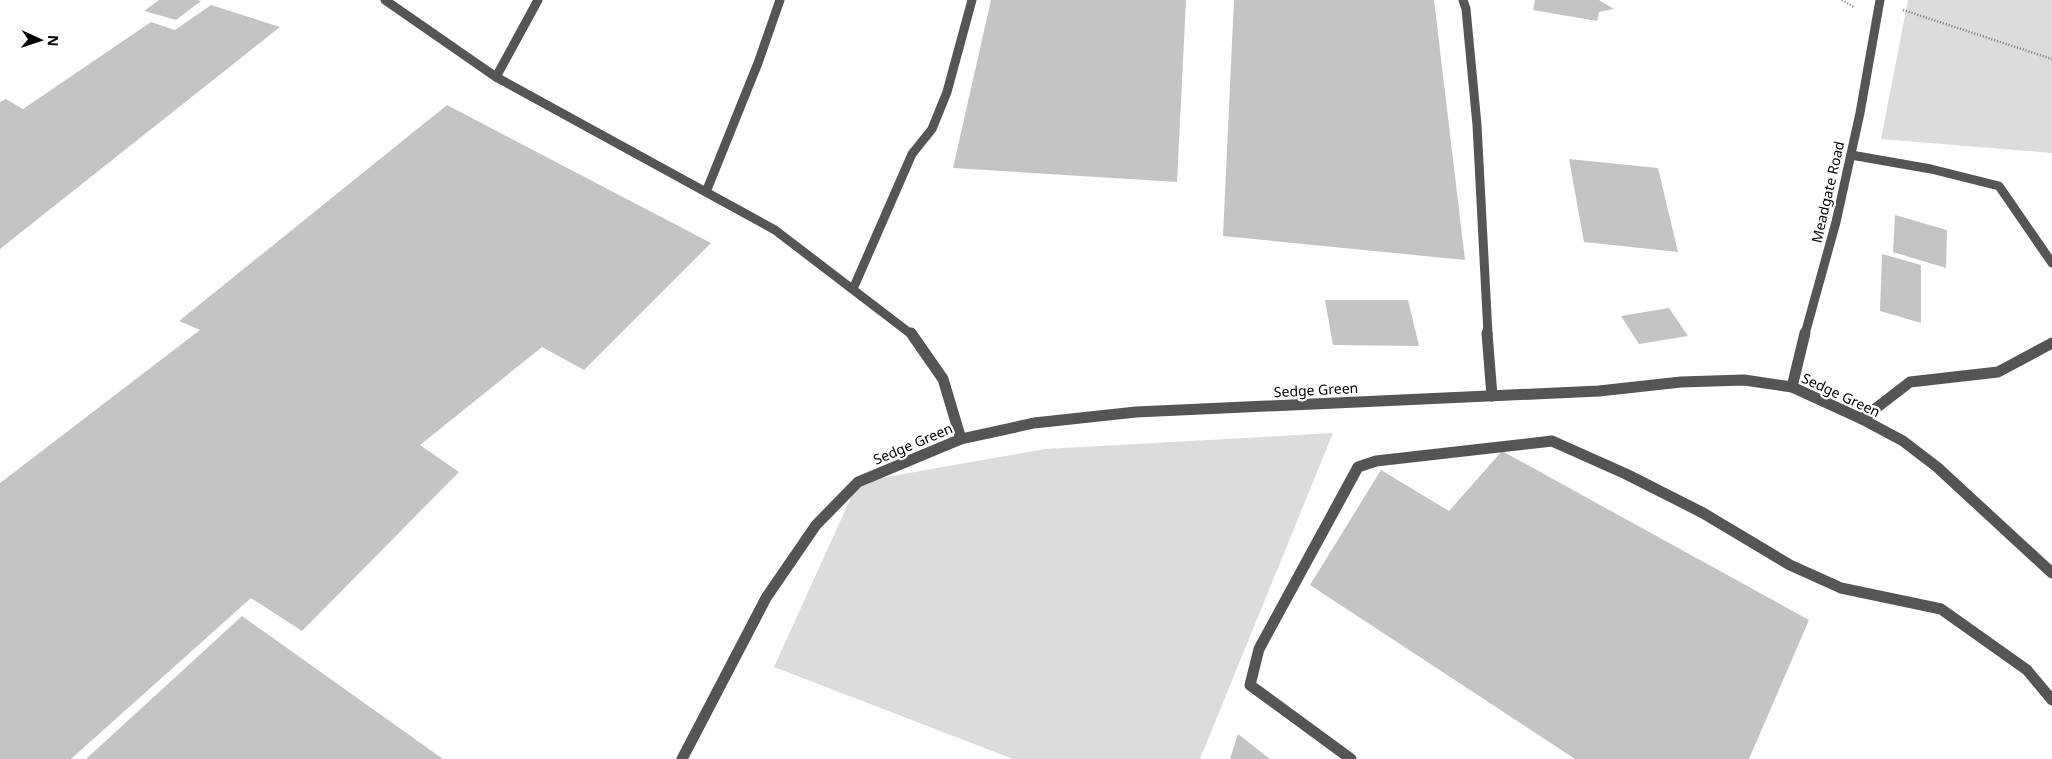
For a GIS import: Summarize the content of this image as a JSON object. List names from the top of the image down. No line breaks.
{"streets":{"street":["Meadgate Road","Sedge Green"]},"crossings":[["Meadgate Road","Sedge Green"]],"north":"right"}
